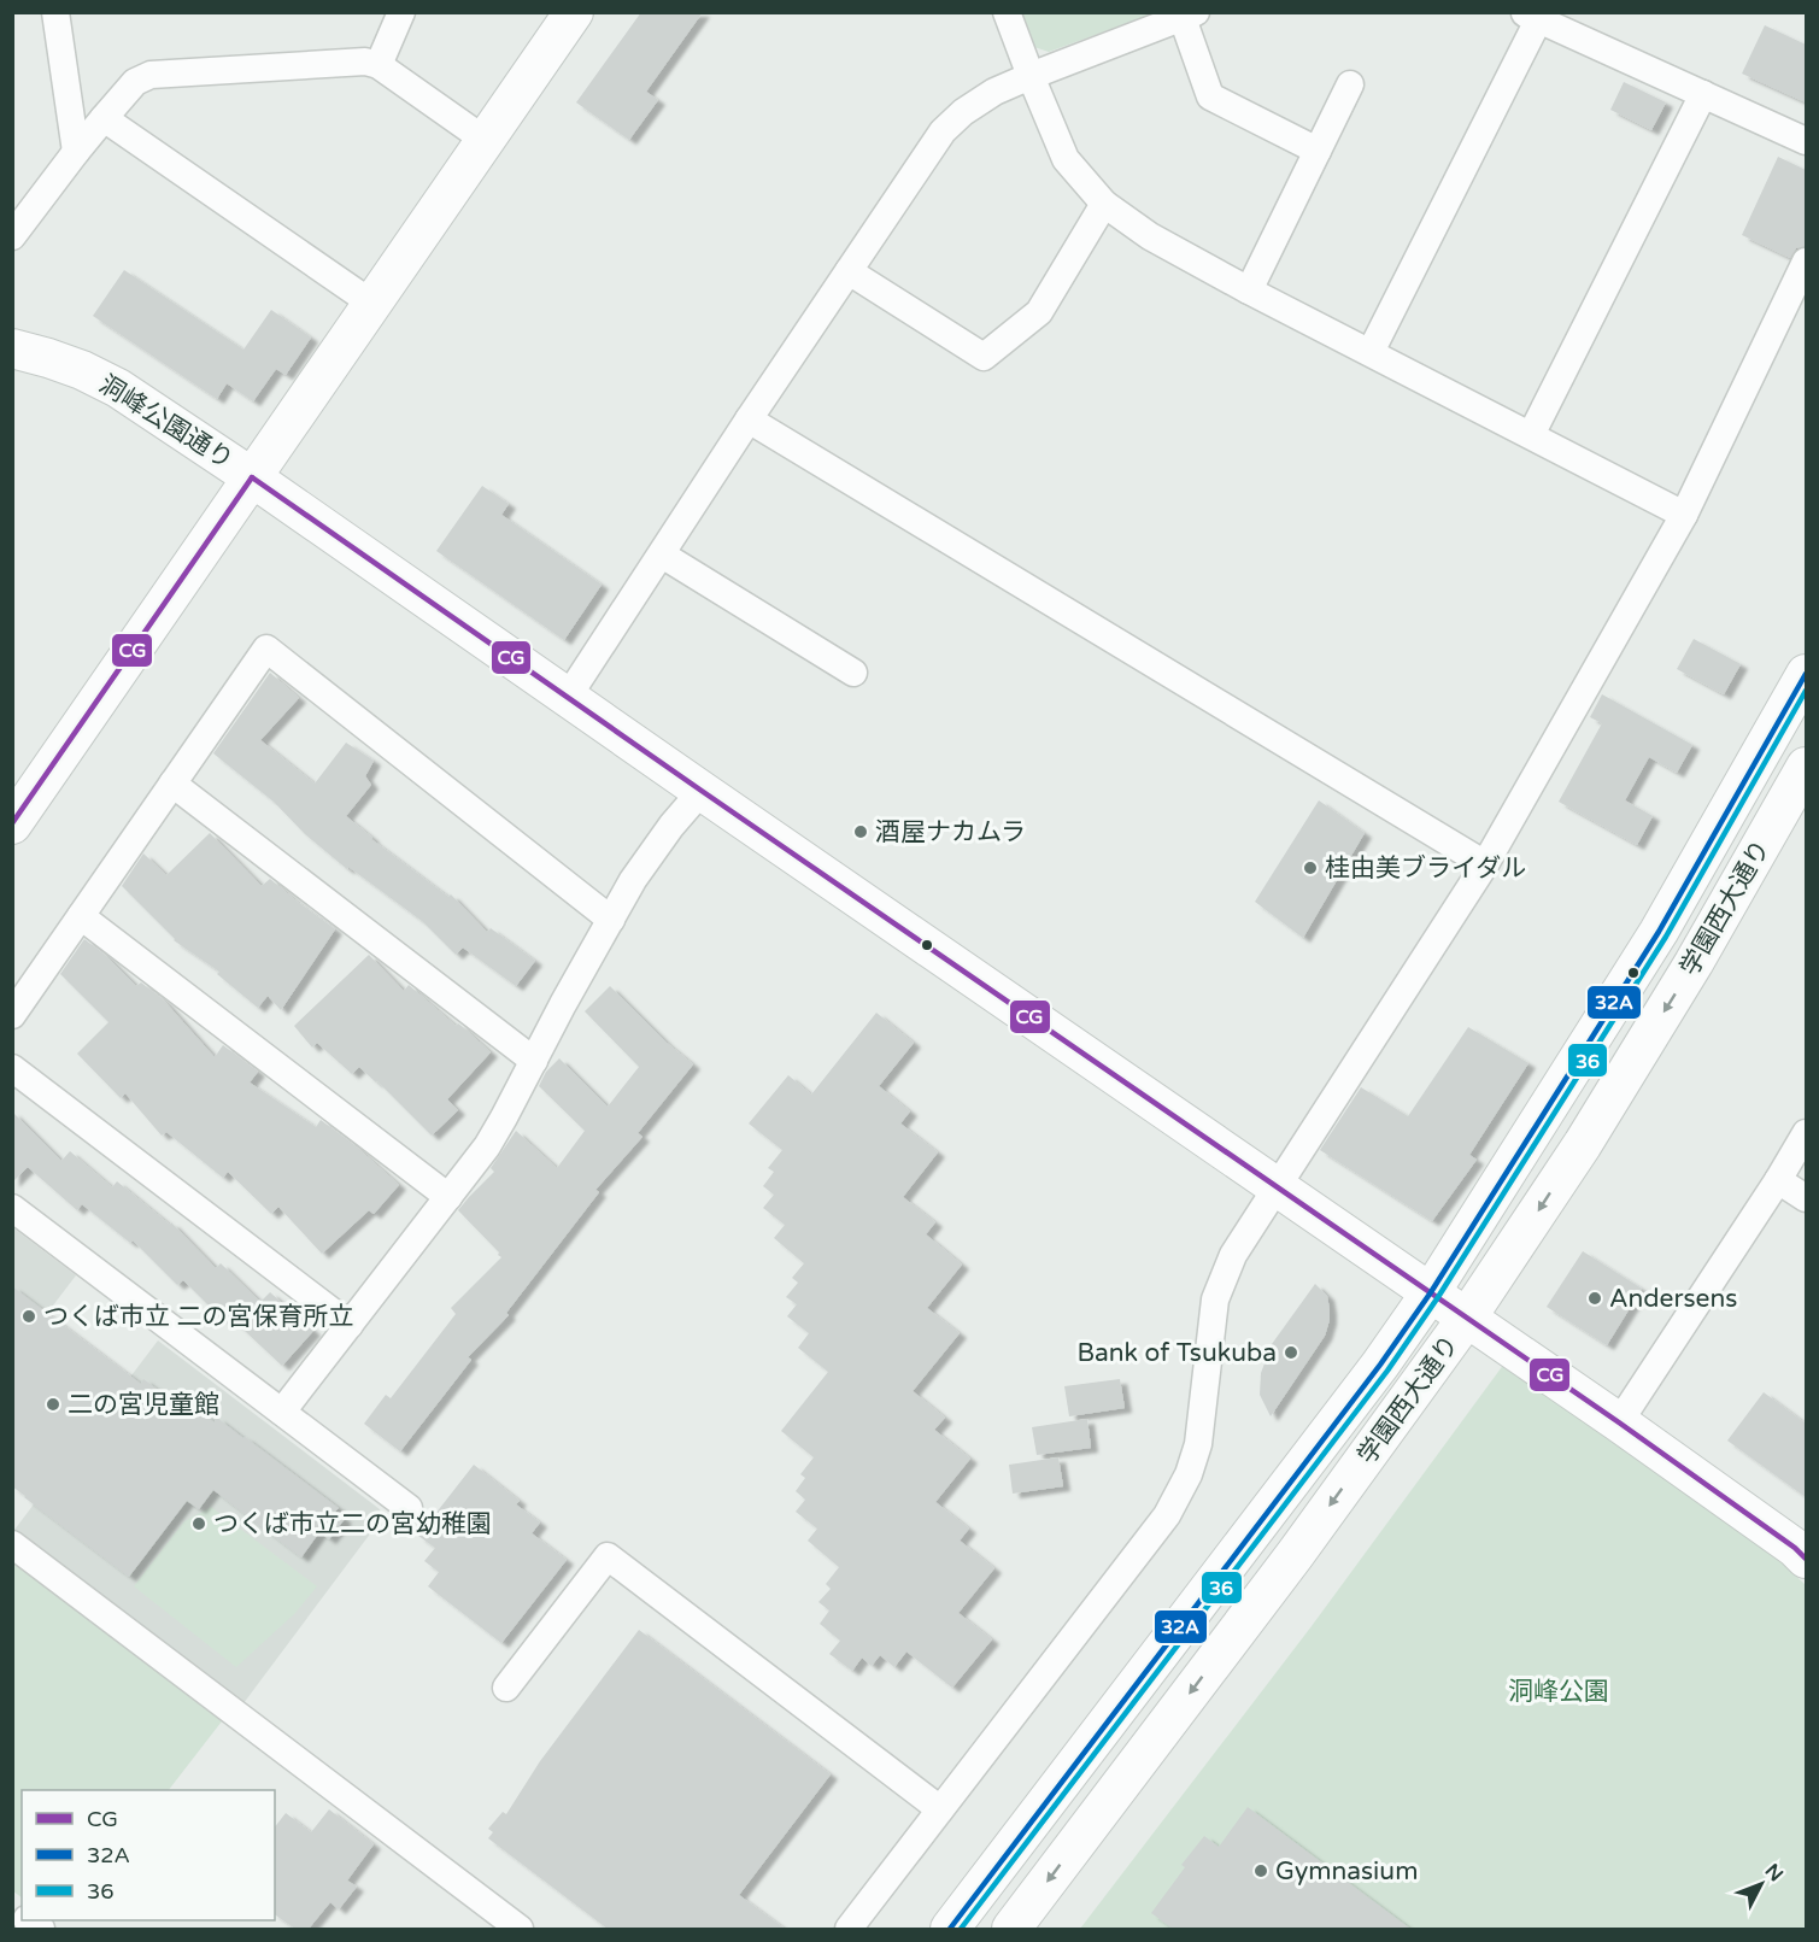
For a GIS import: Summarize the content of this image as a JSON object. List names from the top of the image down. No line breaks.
{"streets":{"street":["洞峰公園通り","学園西大通り"]},"crossings":[["洞峰公園通り","学園西大通り"]],"parks":["洞峰公園"],"places":["酒屋ナカムラ","桂由美ブライダル","Andersens","つくば市立 二の宮保育所立","Bank of Tsukuba","二の宮児童館","つくば市立二の宮幼稚園","Gymnasium"],"lines":["transit line CG","transit line 32A","transit line 36"],"legend":["CG","32A","36"],"north":"top right"}
